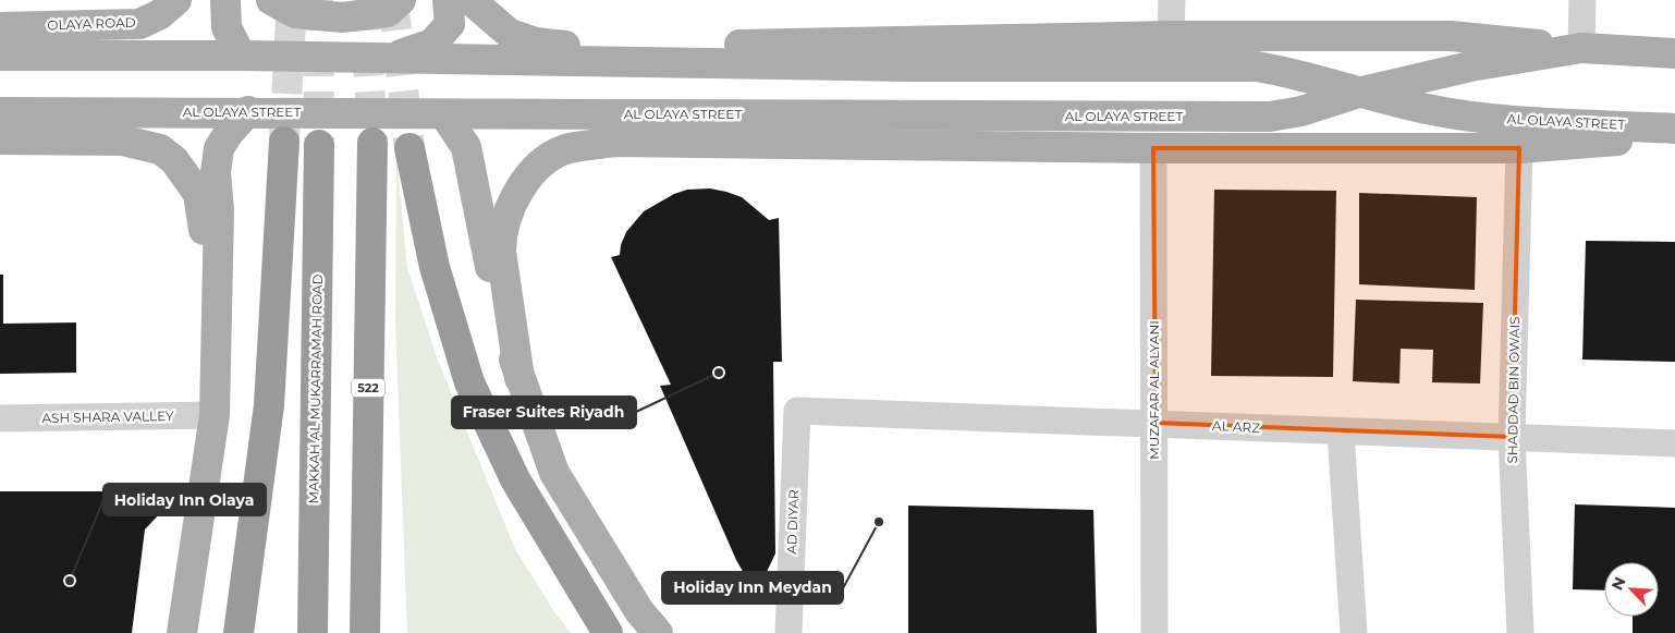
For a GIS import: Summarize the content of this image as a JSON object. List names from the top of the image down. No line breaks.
{"streets":{"highway":["522","MAKKAH AL MUKARRAMAH ROAD"],"main road":["OLAYA ROAD","AL OLAYA STREET"],"street":["MUZAFAR AL ALYANI","SHADDAD BIN OWAIS","ASH SHARA VALLEY","AL ARZ","AD DIYAR"]},"crossings":[["MUZAFAR AL ALYANI","AL ARZ"],["SHADDAD BIN OWAIS","AL ARZ"],["AL ARZ","AD DIYAR"]],"places":["Fraser Suites Riyadh","Holiday Inn Meydan","Holiday Inn Olaya"],"north":"top left"}
